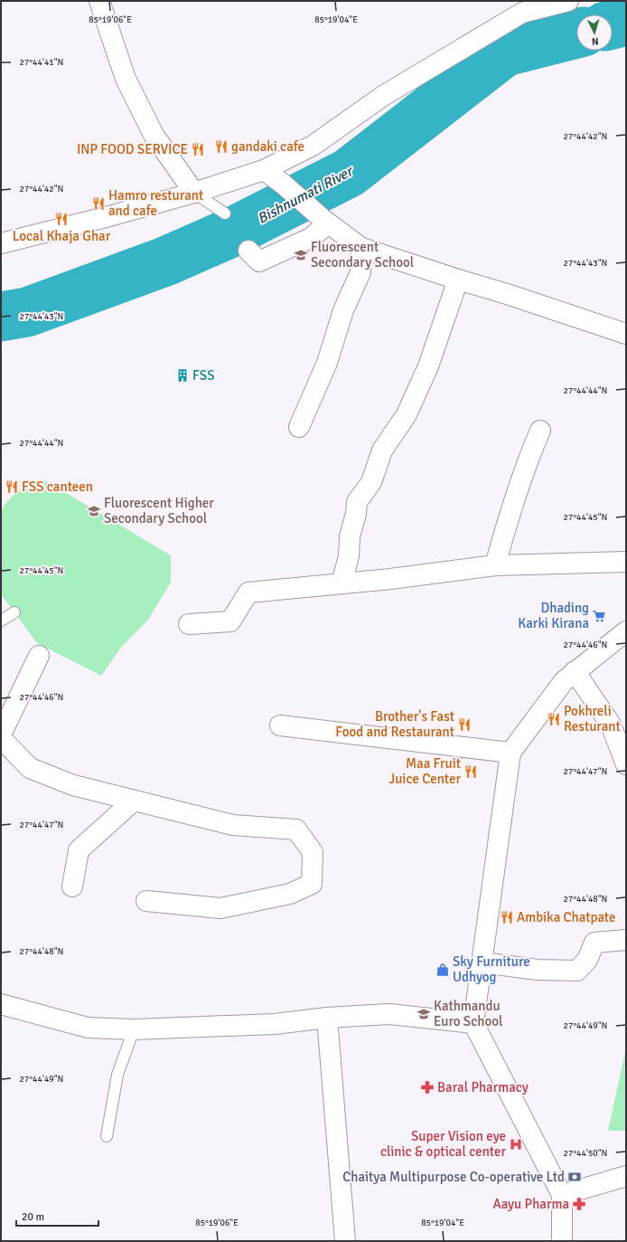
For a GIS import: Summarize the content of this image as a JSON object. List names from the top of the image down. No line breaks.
{"water":["Bishnumati River"],"places":{"restaurant":["gandaki cafe","INP FOOD SERVICE","Hamro resturant and cafe","Local Khaja Ghar","FSS canteen","Pokhreli Resturant","Brother's Fast Food and Restaurant","Maa Fruit Juice Center","Ambika Chatpate"],"school or university":["Fluorescent Secondary School","Fluorescent Higher Secondary School","Kathmandu Euro School"],"building":["FSS"],"supermarket":["Dhading Karki Kirana"],"shop":["Sky Furniture Udhyog"],"pharmacy":["Baral Pharmacy","Aayu Pharma"],"hospital":["Super Vision eye clinic & optical center"],"bank":["Chaitya Multipurpose Co-operative Ltd"]},"scale_bar":"20 m","north":"bottom","coordinates":["85°19'06\"E","85°19'04\"E","27°44'41\"N","27°44'42\"N","27°44'43\"N","27°44'44\"N","27°44'45\"N","27°44'46\"N","27°44'47\"N","27°44'48\"N","27°44'49\"N","27°44'50\"N"]}
